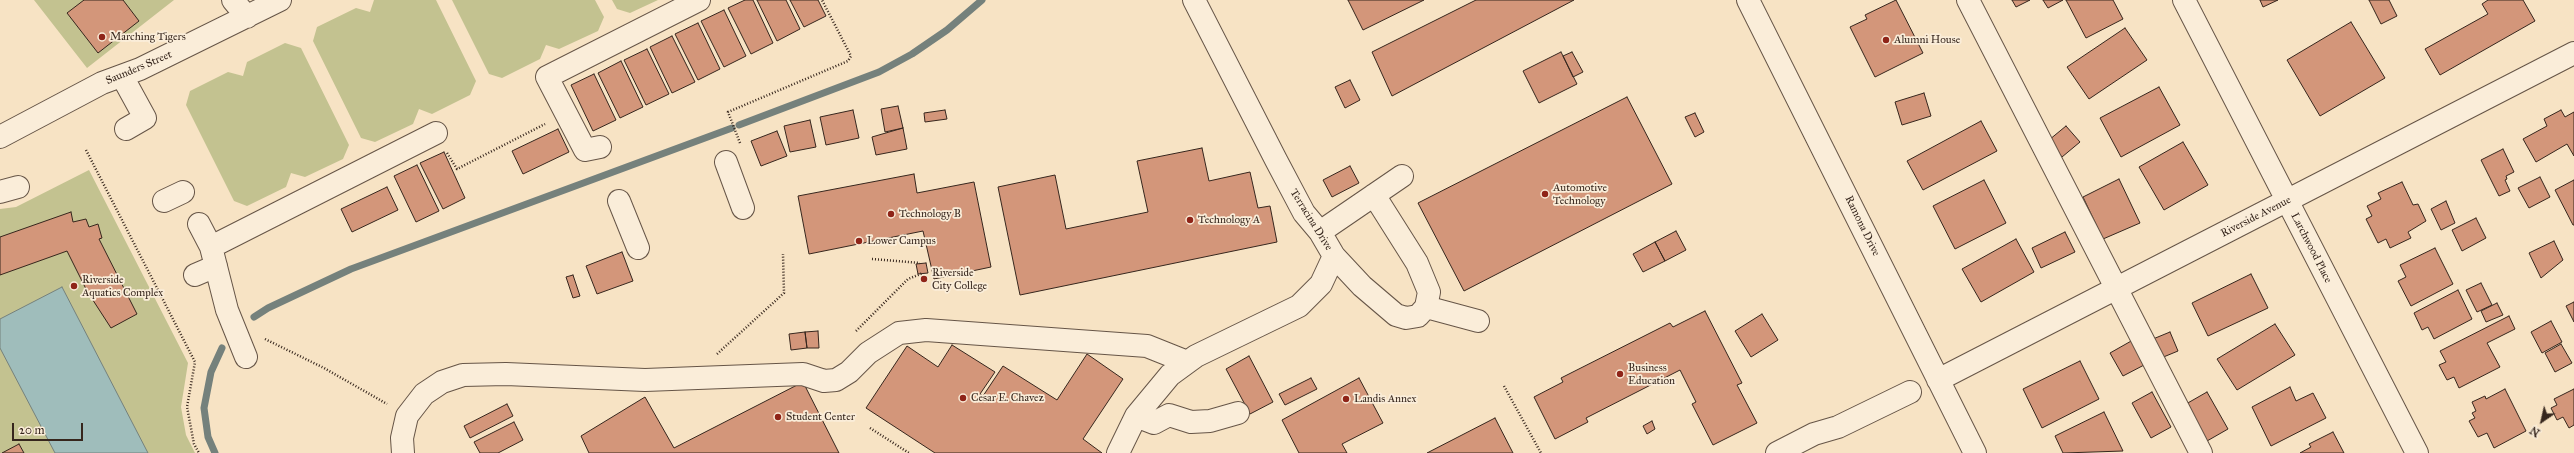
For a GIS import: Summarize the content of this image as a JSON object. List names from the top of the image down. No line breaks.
{"streets":{"street":["Saunders Street","Riverside Avenue","Terracina Drive","Ramona Drive","Larchwood Place"]},"crossings":[["Riverside Avenue","Ramona Drive"],["Riverside Avenue","Larchwood Place"]],"places":["Marching Tigers","Alumni House","Automotive Technology","Technology B","Technology A","Lower Campus","Riverside City College","Riverside Aquatics Complex","Business Education","Cesar E. Chavez","Landis Annex","Student Center"],"scale_bar":"20 m","north":"bottom left"}
